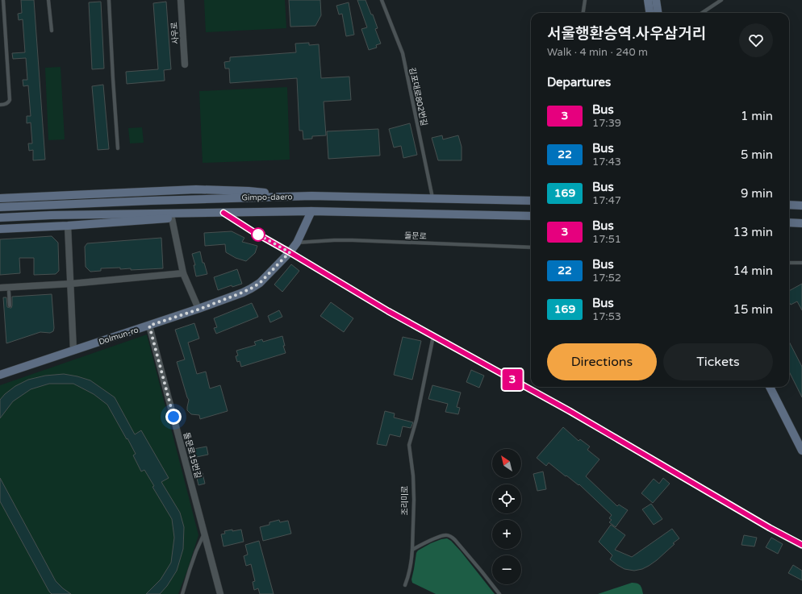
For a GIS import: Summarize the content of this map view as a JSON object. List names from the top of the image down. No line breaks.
{"streets":{"main road":["Gimpo-daero","Dolmun-ro"],"street":["사우로","돌문로15번길"],"lane":["김포대로802번길","돌문로","조리미로"]},"crossings":[["김포대로802번길","Gimpo-daero"],["Gimpo-daero","Dolmun-ro"],["돌문로","Dolmun-ro"],["Dolmun-ro","돌문로15번길"]],"lines":["bus line 3"],"north":"top left","page":{"on_map":"3","heading":[["서울행환승역.사우삼거리","Walk · 4 min · 240 m"],"Departures"],"list":[{"mark":"3","name":"Bus","note":"17:39","value":"1 min"},{"mark":"22","name":"Bus","note":"17:43","value":"5 min"},{"mark":"169","name":"Bus","note":"17:47","value":"9 min"},{"mark":"3","name":"Bus","note":"17:51","value":"13 min"},{"mark":"22","name":"Bus","note":"17:52","value":"14 min"},{"mark":"169","name":"Bus","note":"17:53","value":"15 min"}],"buttons":["Directions","Tickets"],"map_buttons":["+","−"]}}
